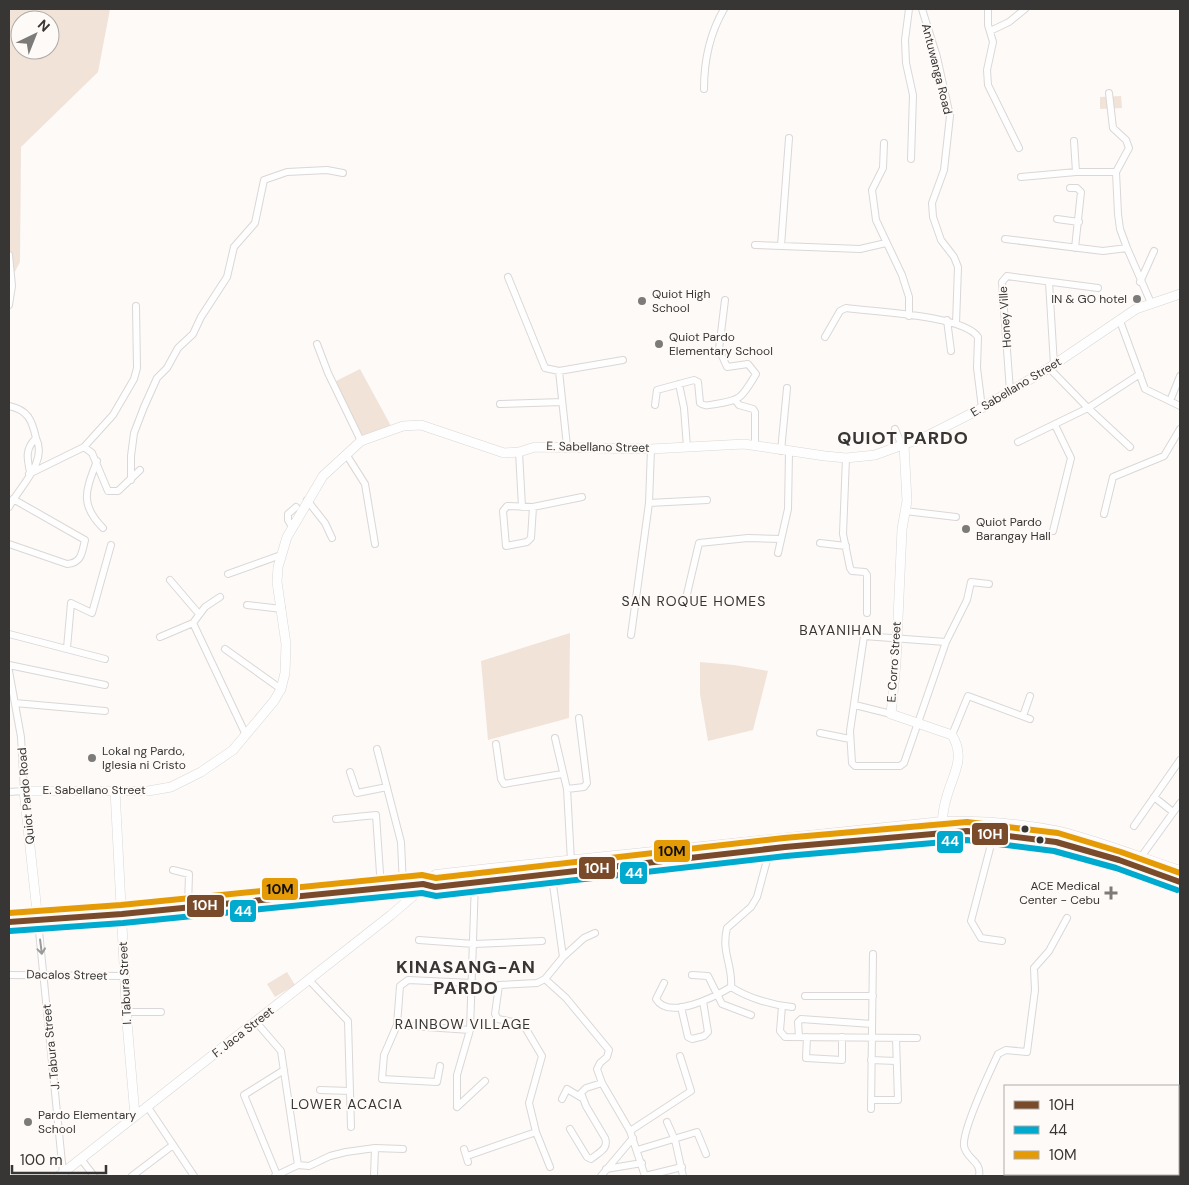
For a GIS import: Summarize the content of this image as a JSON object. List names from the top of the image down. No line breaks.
{"streets":{"street":["Antuwanga Road","Honey Ville","E. Sabellano Street","E. Corro Street","Quiot Pardo Road","Dacalos Street","I. Tabura Street","F. Jaca Street","J. Tabura Street"]},"crossings":[["Honey Ville","E. Sabellano Street"],["E. Sabellano Street","E. Corro Street"],["E. Sabellano Street","Quiot Pardo Road"],["E. Sabellano Street","I. Tabura Street"],["Quiot Pardo Road","J. Tabura Street"],["Dacalos Street","I. Tabura Street"],["Dacalos Street","J. Tabura Street"],["I. Tabura Street","F. Jaca Street"],["F. Jaca Street","J. Tabura Street"]],"districts":["QUIOT PARDO","SAN ROQUE HOMES","BAYANIHAN","KINASANG-AN PARDO","RAINBOW VILLAGE","LOWER ACACIA"],"places":{"other":["IN & GO hotel","Quiot High School","Quiot Pardo Elementary School","Quiot Pardo Barangay Hall","Lokal ng Pardo, Iglesia ni Cristo","Pardo Elementary School"],"health":["ACE Medical Center - Cebu"]},"lines":["transit line 10M","transit line 10H","transit line 44"],"legend":["10H","44","10M"],"scale_bar":"100 m","north":"top right"}
